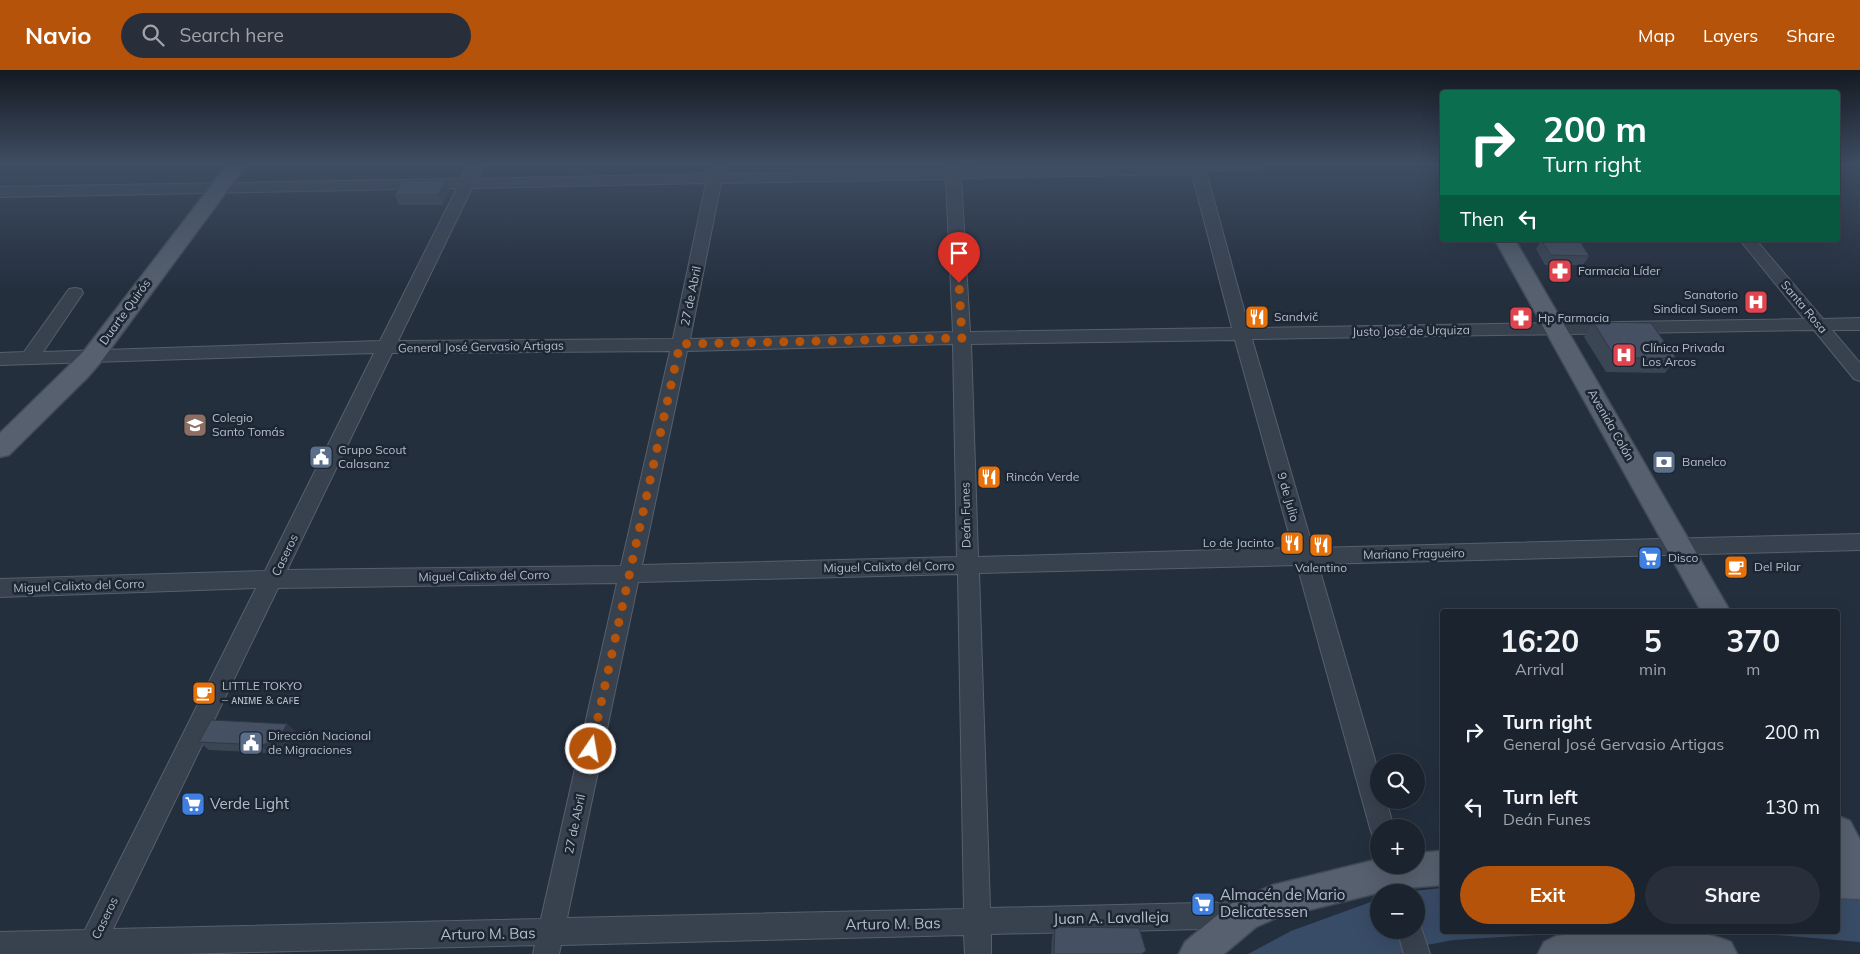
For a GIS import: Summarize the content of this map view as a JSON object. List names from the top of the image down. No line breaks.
{"streets":{"main road":["Duarte Quirós","Avenida Colón"],"street":["27 de Abril","Santa Rosa","Justo José de Urquiza","General José Gervasio Artigas","9 de Julio","Deán Funes","Mariano Fragueiro","Caseros","Miguel Calixto del Corro","Juan A. Lavalleja","Arturo M. Bas"]},"crossings":[["27 de Abril","General José Gervasio Artigas"],["27 de Abril","Miguel Calixto del Corro"],["27 de Abril","Arturo M. Bas"],["Santa Rosa","Justo José de Urquiza"],["Duarte Quirós","General José Gervasio Artigas"],["Justo José de Urquiza","General José Gervasio Artigas"],["Justo José de Urquiza","Avenida Colón"],["Justo José de Urquiza","9 de Julio"],["Justo José de Urquiza","Deán Funes"],["General José Gervasio Artigas","Deán Funes"],["General José Gervasio Artigas","Caseros"],["Avenida Colón","Mariano Fragueiro"],["9 de Julio","Mariano Fragueiro"],["Deán Funes","Mariano Fragueiro"],["Deán Funes","Miguel Calixto del Corro"],["Deán Funes","Juan A. Lavalleja"],["Deán Funes","Arturo M. Bas"],["Mariano Fragueiro","Miguel Calixto del Corro"],["Caseros","Miguel Calixto del Corro"],["Caseros","Arturo M. Bas"],["Juan A. Lavalleja","Arturo M. Bas"]],"places":{"pharmacy":["Farmacia Líder","Hp Farmacia"],"hospital":["Sanatorio Sindical Suoem","Clínica Privada Los Arcos"],"restaurant":["Sandvič","Rincón Verde","Lo de Jacinto","Valentino"],"school or university":["Colegio Santo Tomás"],"public building":["Grupo Scout Calasanz","Dirección Nacional de Migraciones"],"bank":["Banelco"],"supermarket":["Disco","Verde Light","Almacén de Mario Delicatessen"],"cafe":["Del Pilar","LITTLE TOKYO – ᴀɴɪᴍᴇ & ᴄᴀꜰᴇ"]},"page":{"header":"Navio","search":"Search here","nav":["Map","Layers","Share"],"turn":["200 m","Turn right"],"then":"Then","eta":["16:20","Arrival","5","min","370","m"],"list":[{"name":"Turn right","note":"General José Gervasio Artigas","value":"200 m"},{"name":"Turn left","note":"Deán Funes","value":"130 m"}],"map_buttons":["+","−"],"buttons":["Exit","Share"]}}
